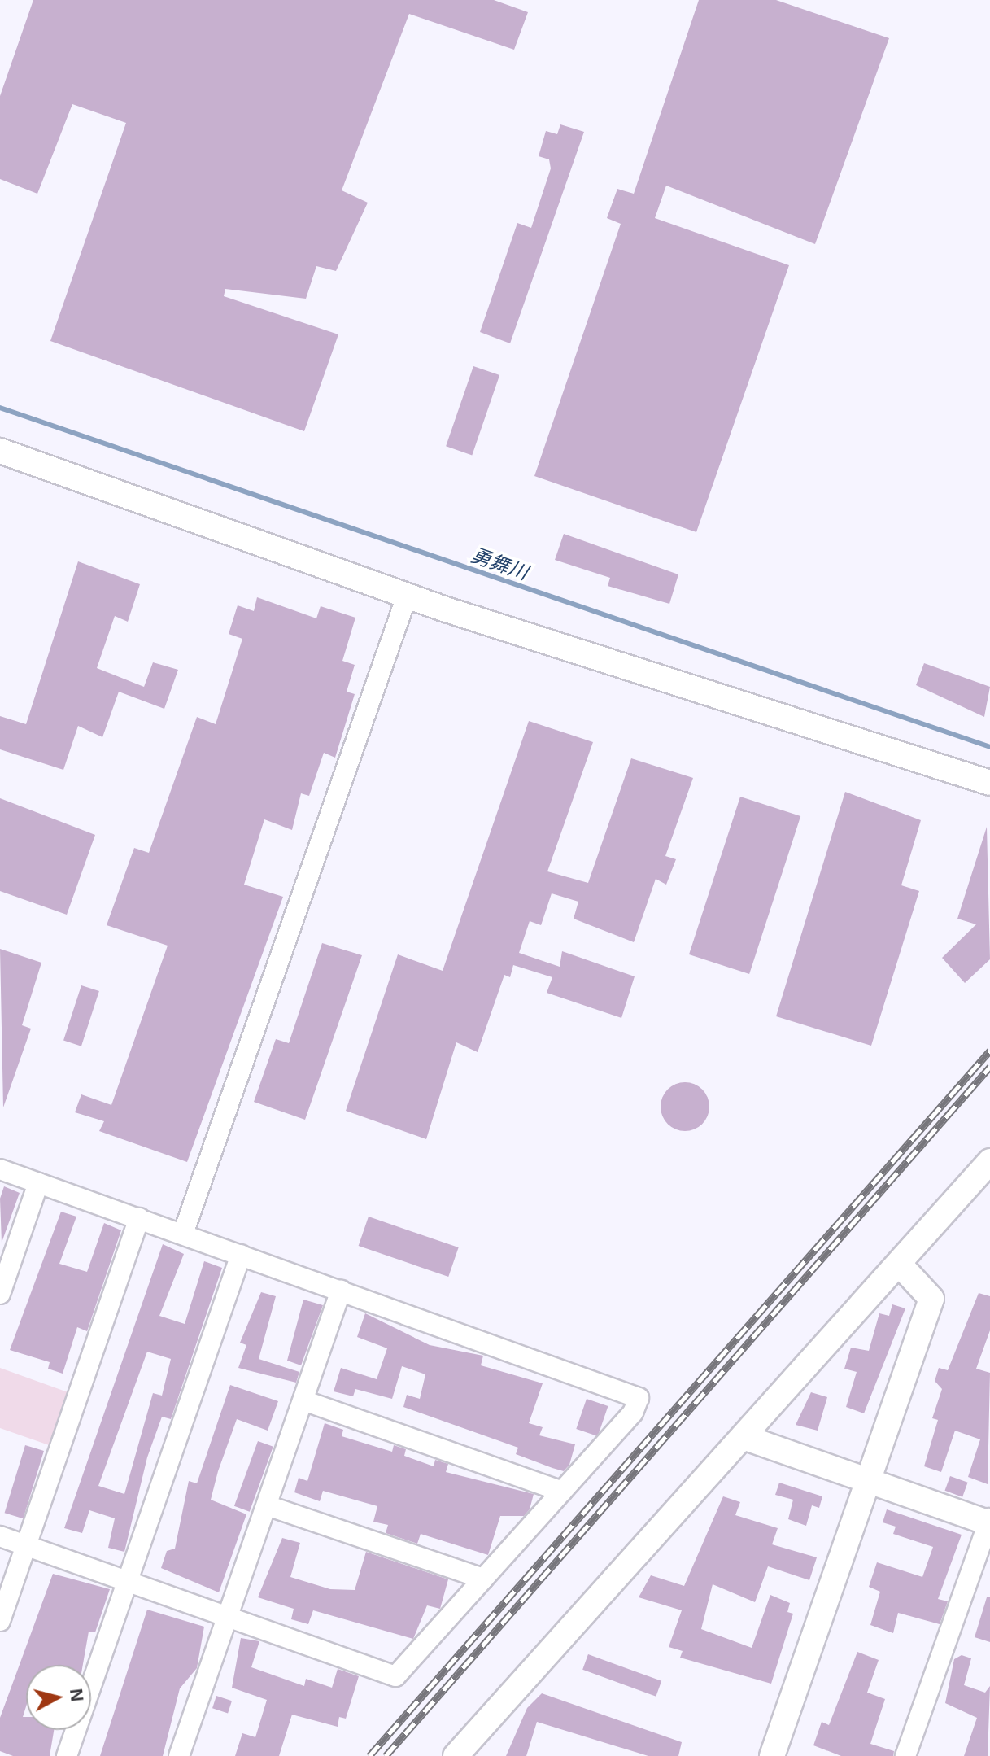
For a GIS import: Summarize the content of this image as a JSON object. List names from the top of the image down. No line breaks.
{"water":["勇舞川"],"north":"right"}
